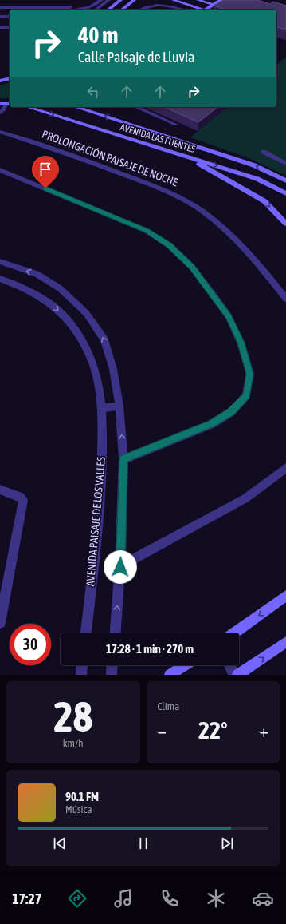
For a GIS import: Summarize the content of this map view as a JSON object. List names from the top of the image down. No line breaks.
{"streets":{"street":["AVENIDA LAS FUENTES","PROLONGACIÓN PAISAJE DE NOCHE","AVENIDA PAISAJE DE LOS VALLES"]},"page":{"turn":["40 m","Calle Paisaje de Lluvia"],"limit":"30","trip":"17:28 · 1 min · 270 m","tile":[["28","km/h"],"Clima"],"heat":["−","22°","+"],"song":["90.1 FM","Música"],"tabs":"17:27"}}
